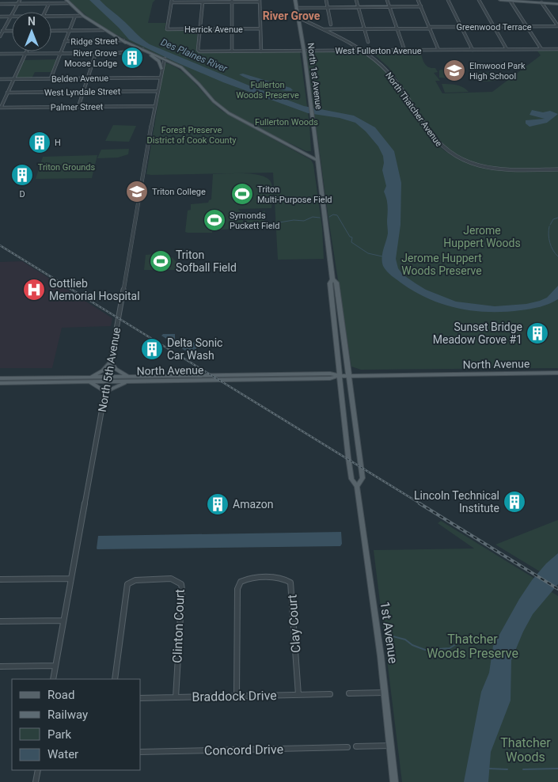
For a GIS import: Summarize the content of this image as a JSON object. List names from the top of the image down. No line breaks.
{"streets":{"main road":["North 1st Avenue","North Avenue","1st Avenue"],"street":["Greenwood Terrace","Herrick Avenue","Ridge Street","West Fullerton Avenue","Belden Avenue","West Lyndale Street","Palmer Street","North Thatcher Avenue","North 5th Avenue","Clay Court","Clinton Court","Braddock Drive","Concord Drive"]},"crossings":[["Greenwood Terrace","North Thatcher Avenue"],["Herrick Avenue","West Fullerton Avenue"],["West Fullerton Avenue","North 1st Avenue"],["West Fullerton Avenue","North Thatcher Avenue"],["North 1st Avenue","North Thatcher Avenue"],["North 1st Avenue","North Avenue"],["North 1st Avenue","1st Avenue"],["Belden Avenue","North 5th Avenue"],["West Lyndale Street","North 5th Avenue"],["Palmer Street","North 5th Avenue"],["North Avenue","North 5th Avenue"],["North Avenue","1st Avenue"],["Clay Court","Braddock Drive"],["Clinton Court","Braddock Drive"]],"districts":["River Grove"],"water":["Des Plaines River"],"parks":["Fullerton Woods Preserve","Fullerton Woods","Forest Preserve District of Cook County","Triton Grounds","Jerome Huppert Woods","Jerome Huppert Woods Preserve","Thatcher Woods Preserve","Thatcher Woods"],"places":{"building":["River Grove Moose Lodge","H","D","Sunset Bridge Meadow Grove #1","Delta Sonic Car Wash","Lincoln Technical Institute","Amazon"],"school or university":["Elmwood Park High School","Triton College"],"sports":["Triton Multi-Purpose Field","Symonds Puckett Field","Triton Sofball Field"],"hospital":["Gottlieb Memorial Hospital"]},"legend":["Road","Railway","Park","Water"],"north":"top"}
